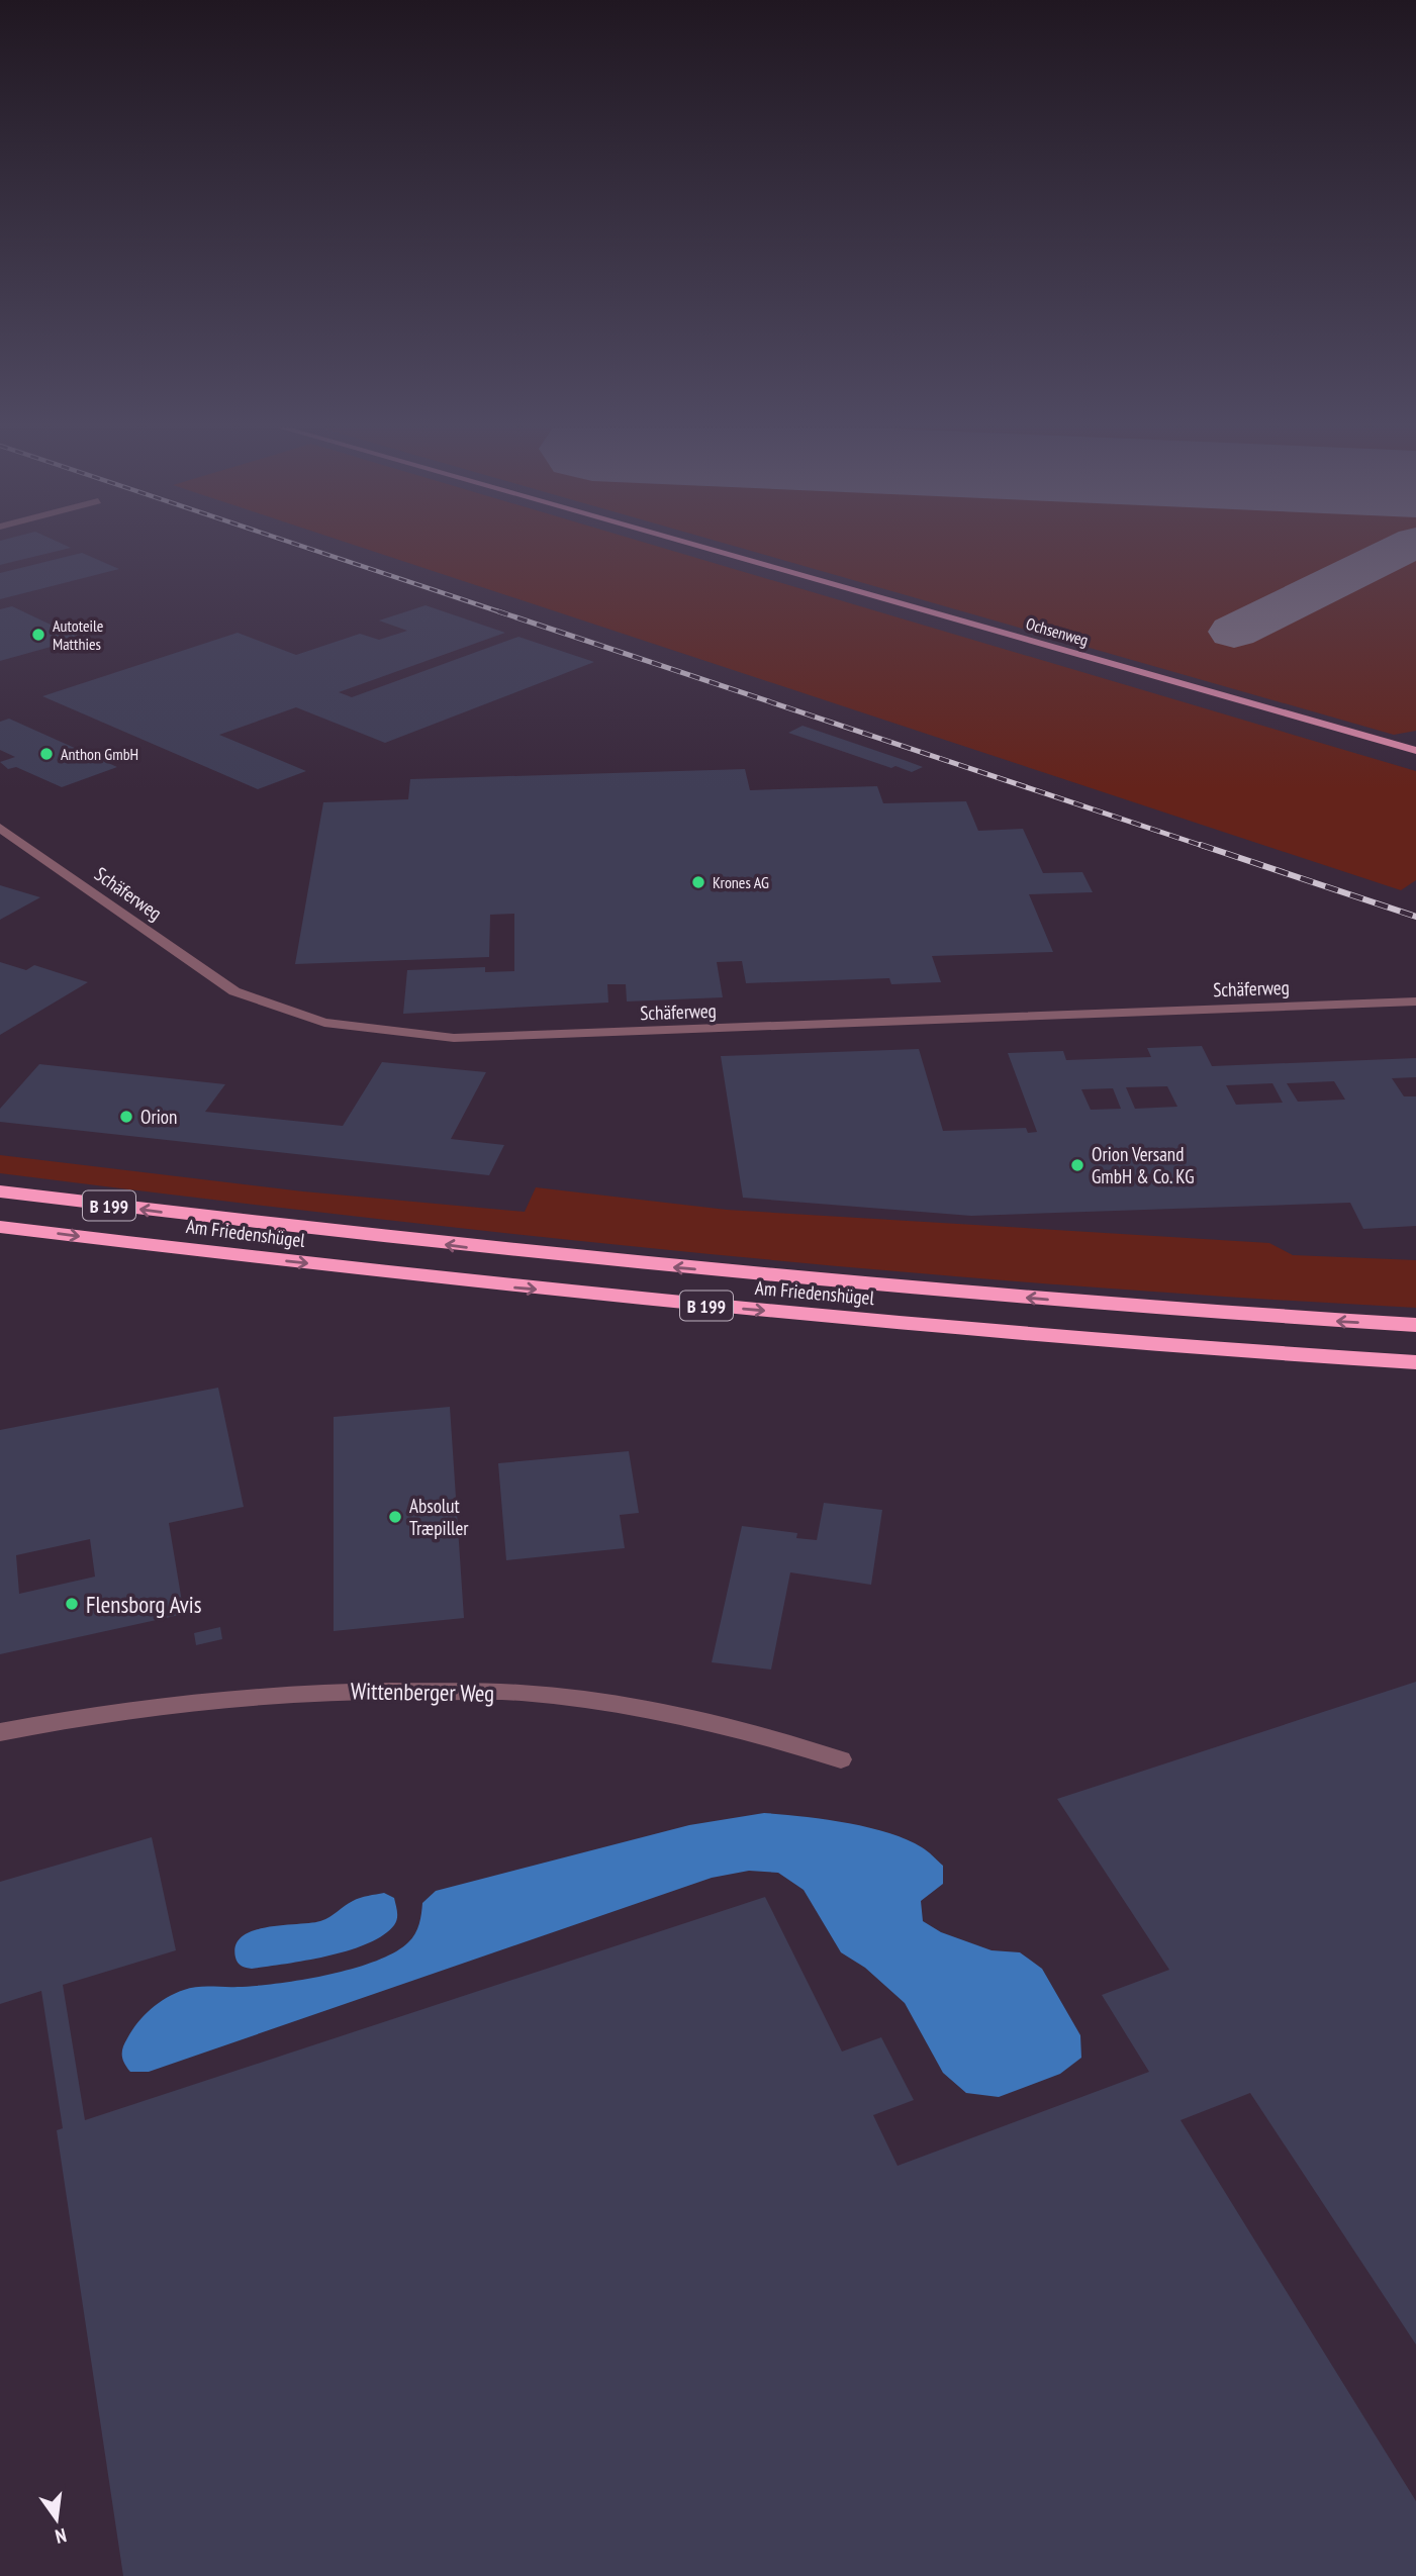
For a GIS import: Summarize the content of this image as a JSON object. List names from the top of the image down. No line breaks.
{"streets":{"highway":["B 199","Am Friedenshügel"],"main road":["Ochsenweg"],"street":["Schäferweg","Wittenberger Weg"]},"places":["Autoteile Matthies","Anthon GmbH","Krones AG","Orion","Orion Versand GmbH & Co. KG","Absolut Træpiller","Flensborg Avis"],"north":"bottom"}
